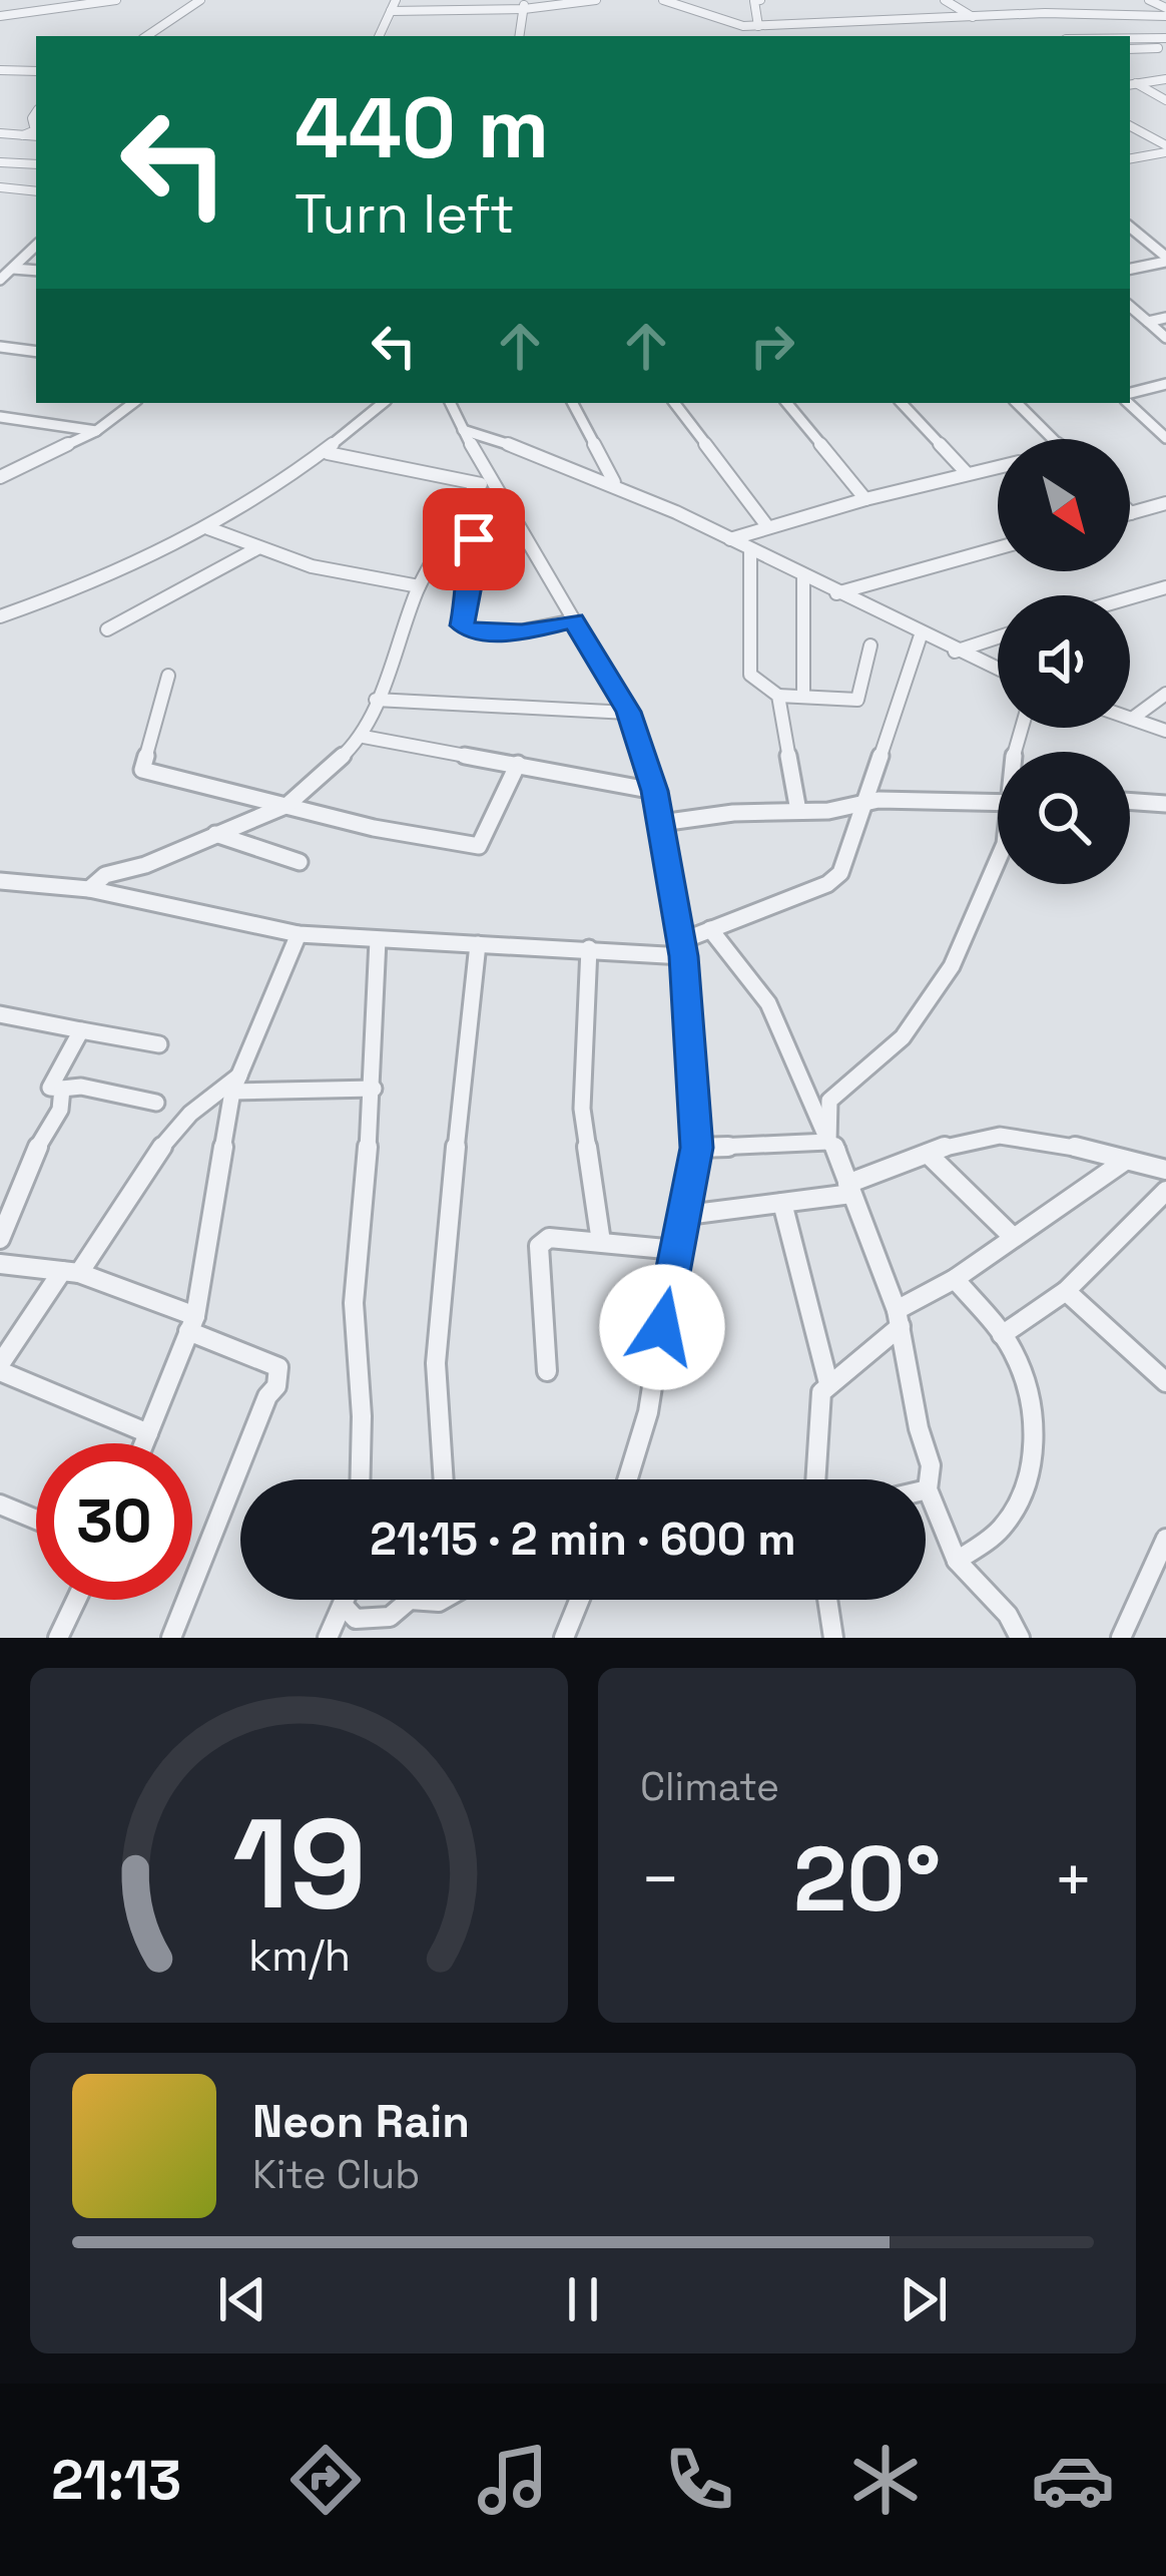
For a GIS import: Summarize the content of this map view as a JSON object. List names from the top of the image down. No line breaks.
{"north":"bottom right","page":{"turn":["440 m","Turn left"],"limit":"30","trip":"21:15 · 2 min · 600 m","tile":"Climate","heat":["−","20°","+"],"song":["Neon Rain","Kite Club"],"tabs":"21:13","gauge":["19","km/h"]}}
